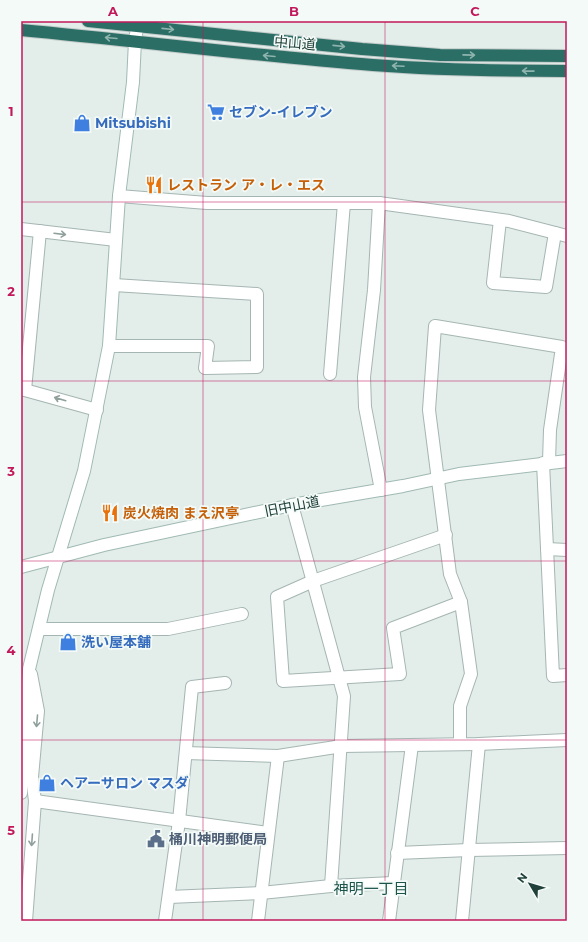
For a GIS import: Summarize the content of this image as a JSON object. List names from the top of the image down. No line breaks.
{"streets":{"highway":["中山道"],"street":["旧中山道"]},"districts":["神明一丁目"],"places":{"supermarket":["セブン-イレブン"],"shop":["Mitsubishi","洗い屋本舗","ヘアーサロン マスダ"],"restaurant":["レストラン ア・レ・エス","炭火焼肉 まえ沢亭"],"public building":["桶川神明郵便局"]},"north":"top left","grid":{"columns":["A","B","C"],"rows":["1","2","3","4","5"]}}
